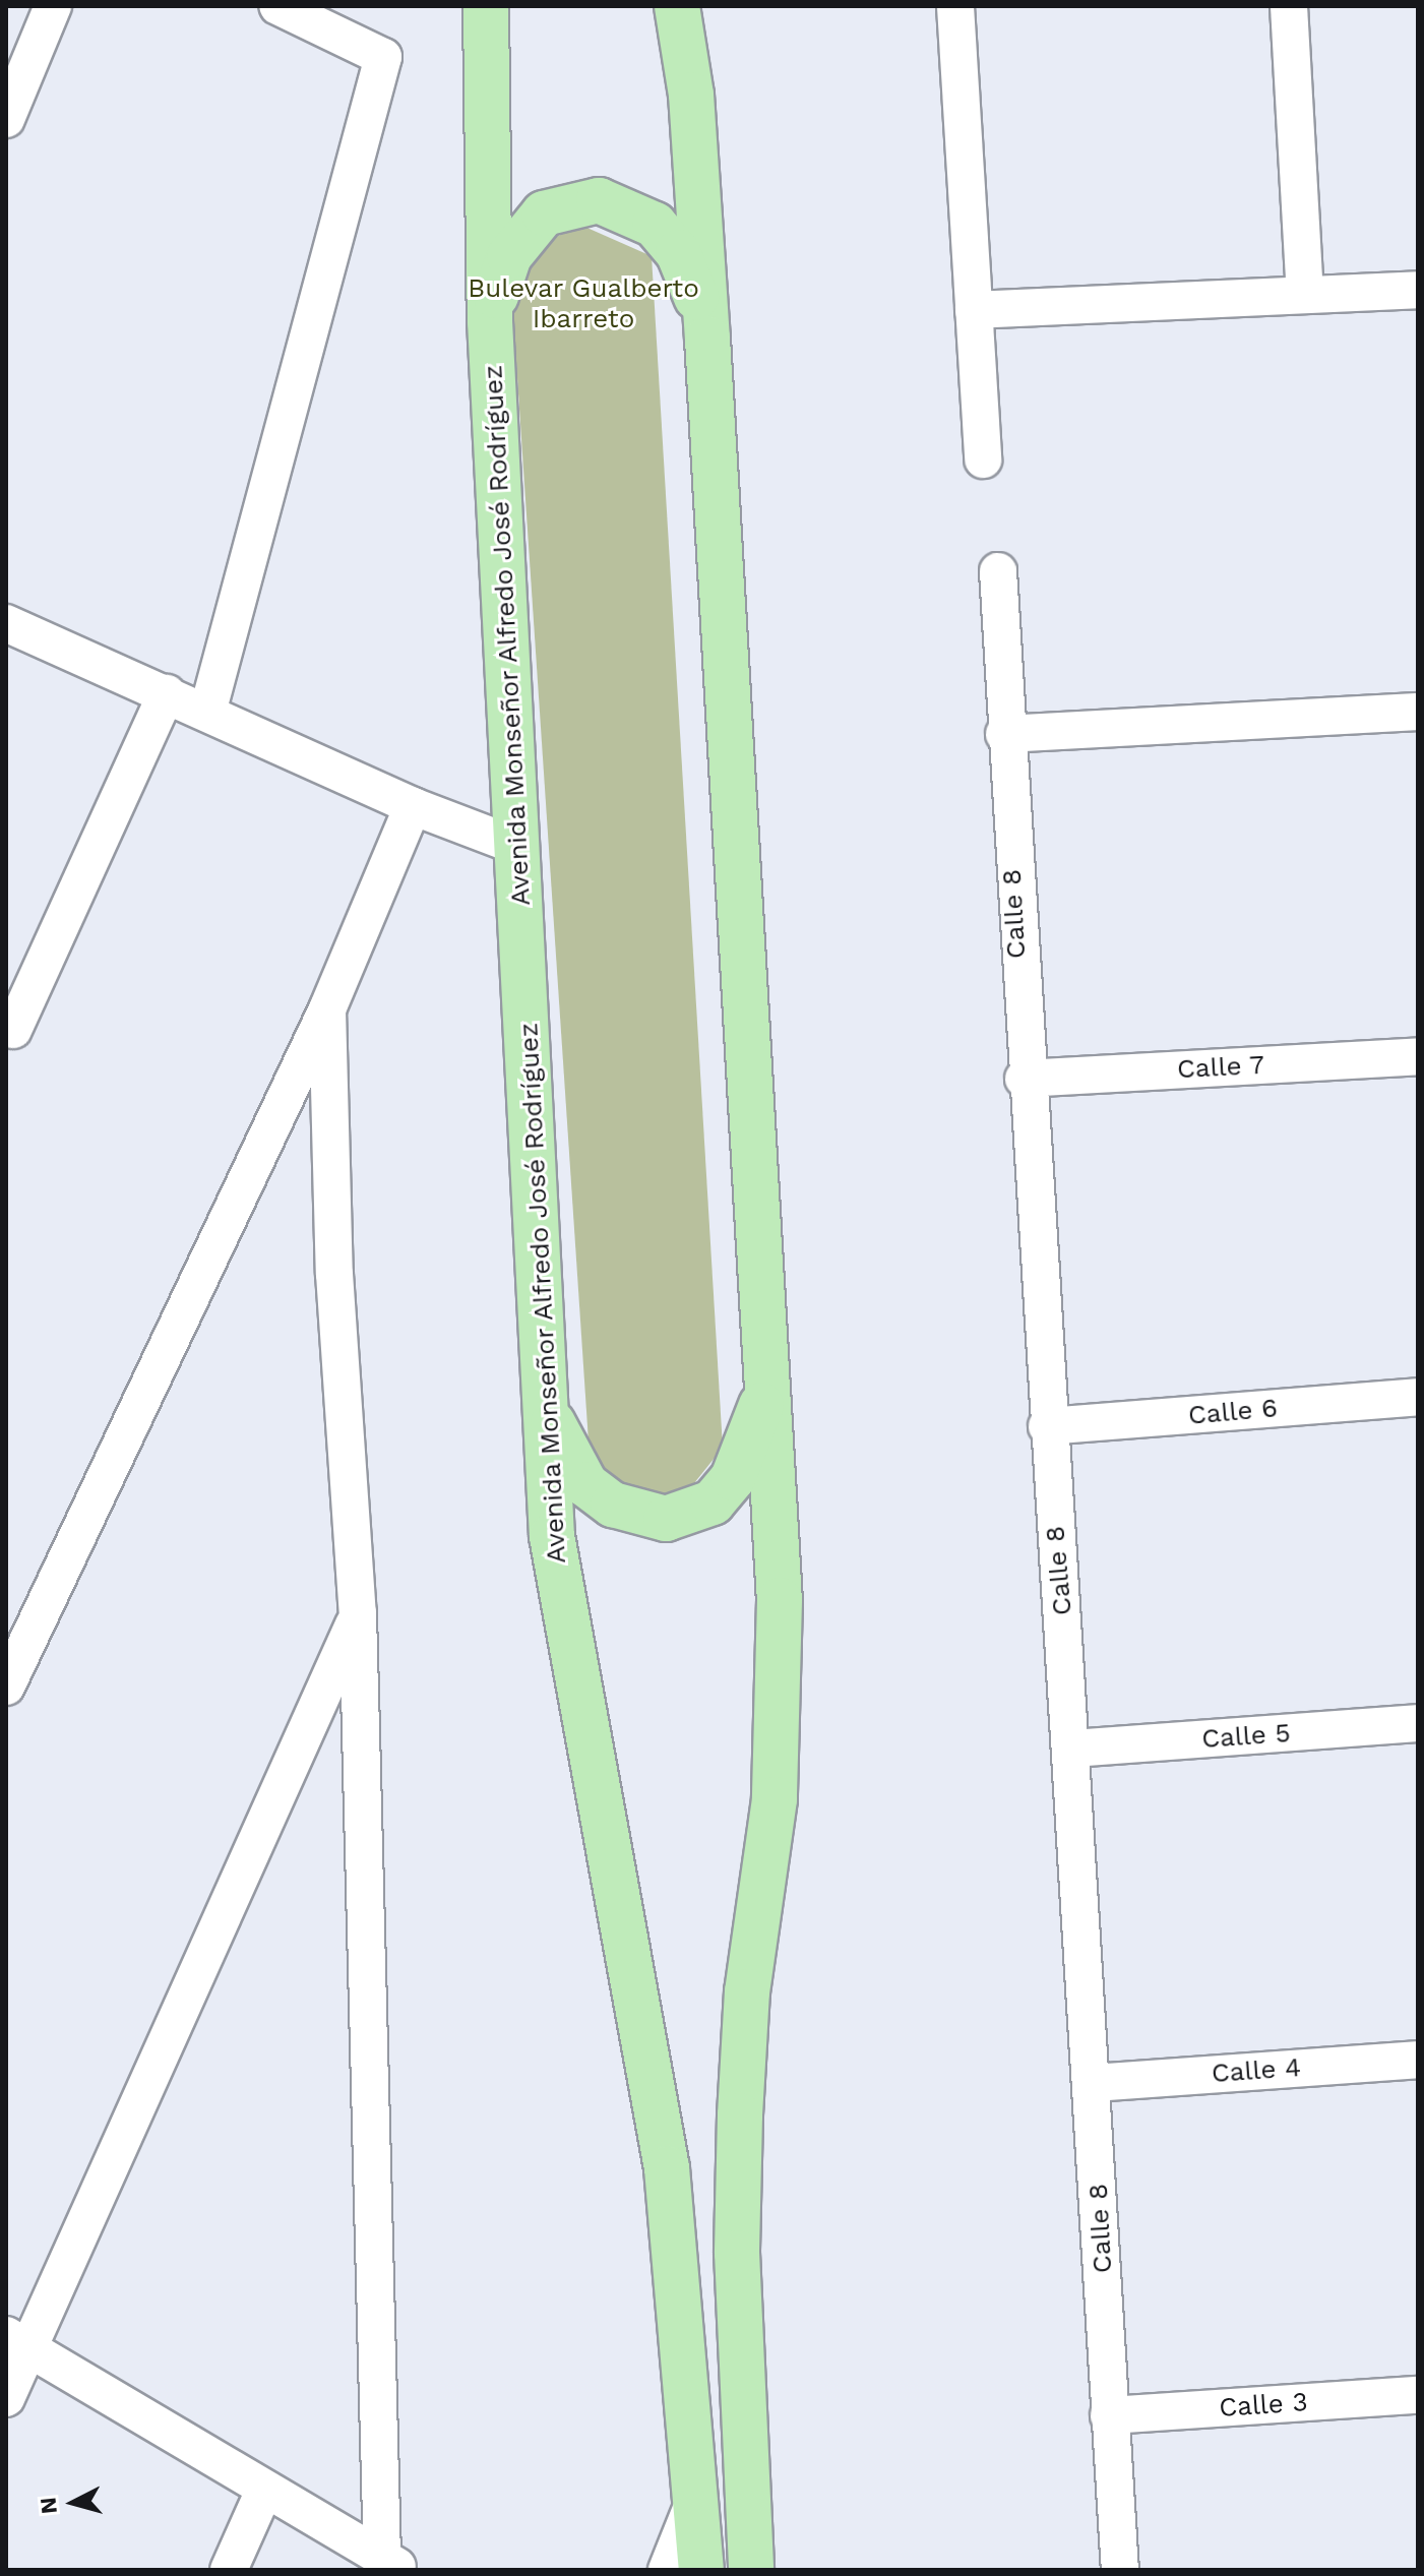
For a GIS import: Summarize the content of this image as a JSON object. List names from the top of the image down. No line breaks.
{"streets":{"highway":["Avenida Monseñor Alfredo José Rodríguez"],"street":["Calle 8","Calle 7","Calle 6","Calle 5","Calle 4","Calle 3"]},"crossings":[["Calle 8","Calle 7"],["Calle 8","Calle 6"],["Calle 8","Calle 5"],["Calle 8","Calle 4"],["Calle 8","Calle 3"]],"parks":["Bulevar Gualberto Ibarreto"],"north":"left"}
